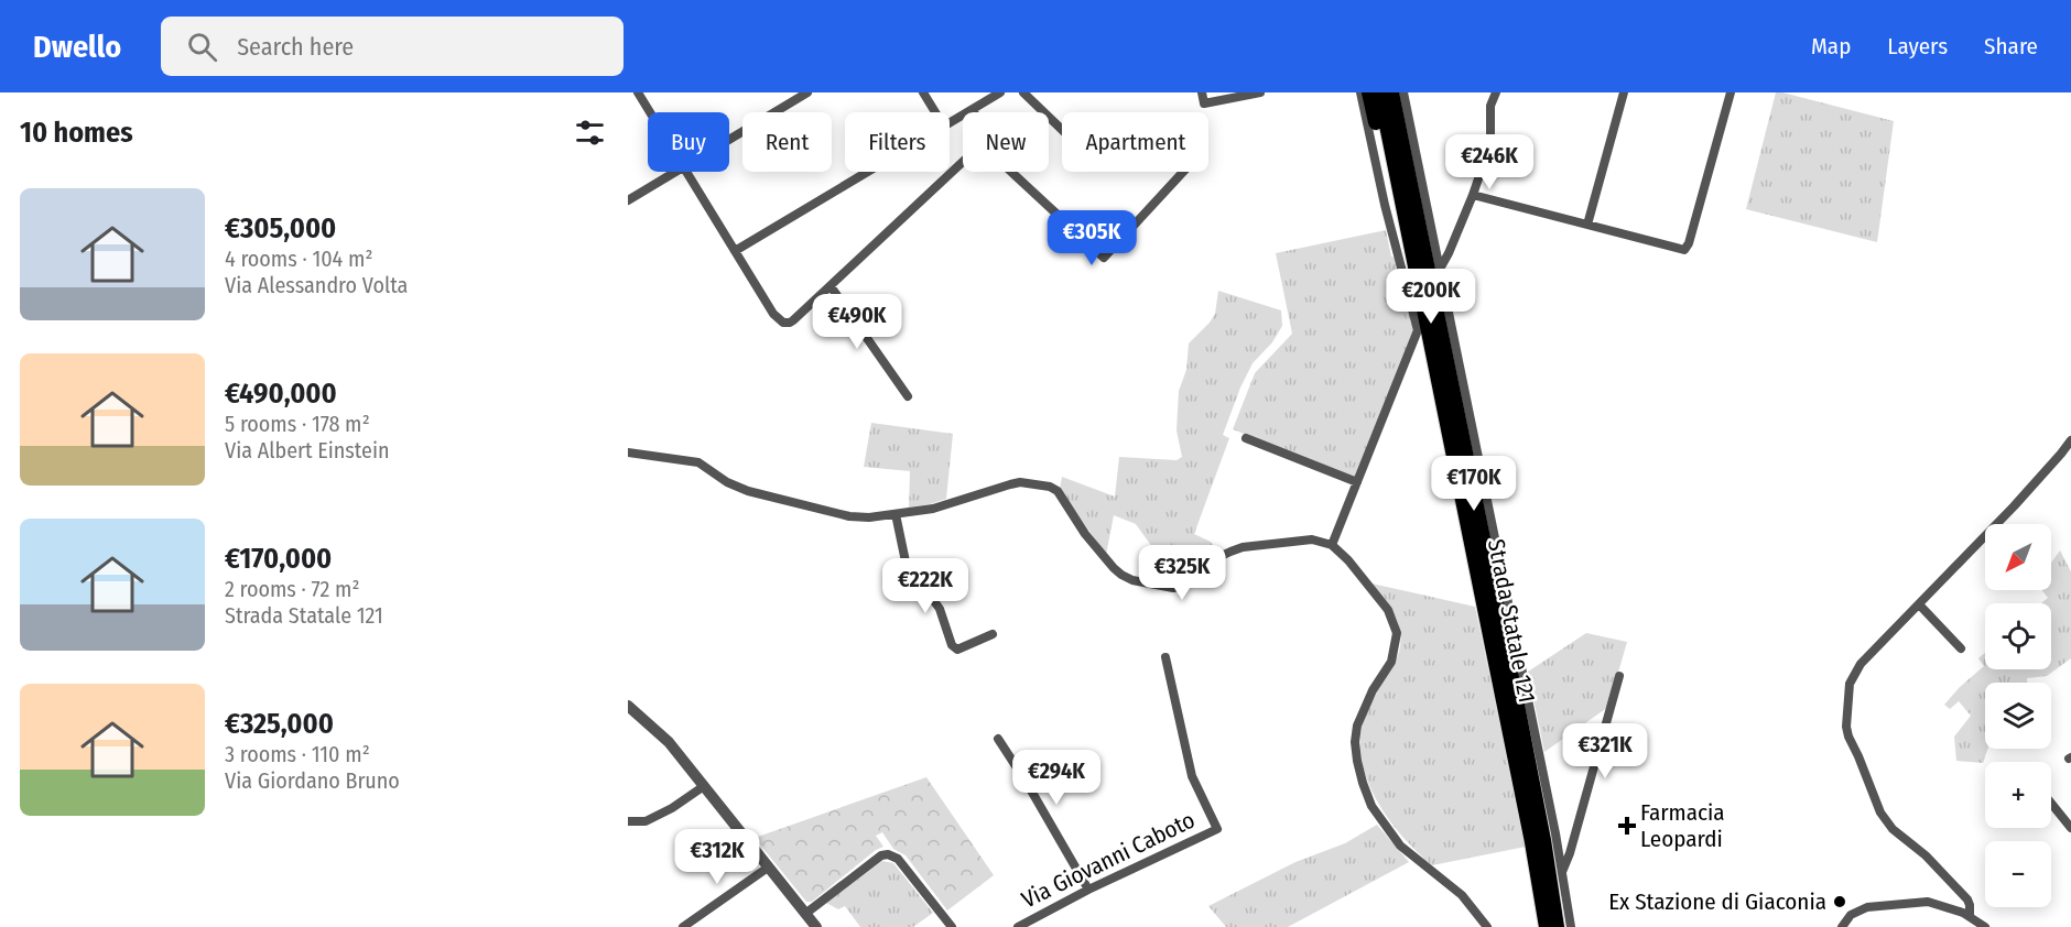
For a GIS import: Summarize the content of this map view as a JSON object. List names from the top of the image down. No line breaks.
{"streets":{"main road":["Strada Statale 121"],"street":["Via Giovanni Caboto"]},"places":{"health":["Farmacia Leopardi"],"other":["Ex Stazione di Giaconia"]},"north":"bottom left","page":{"header":"Dwello","search":"Search here","nav":["Map","Layers","Share"],"heading":"10 homes","chip":["Buy","Rent","Filters","New","Apartment"],"price":["€246K","€305K","€200K","€490K","€170K","€325K","€222K","€321K","€294K","€312K"],"list":[{"name":"€305,000","note":"4 rooms · 104 m² · Via Alessandro Volta"},{"name":"€490,000","note":"5 rooms · 178 m² · Via Albert Einstein"},{"name":"€170,000","note":"2 rooms · 72 m² · Strada Statale 121"},{"name":"€325,000","note":"3 rooms · 110 m² · Via Giordano Bruno"}],"map_buttons":["+","−"]}}
